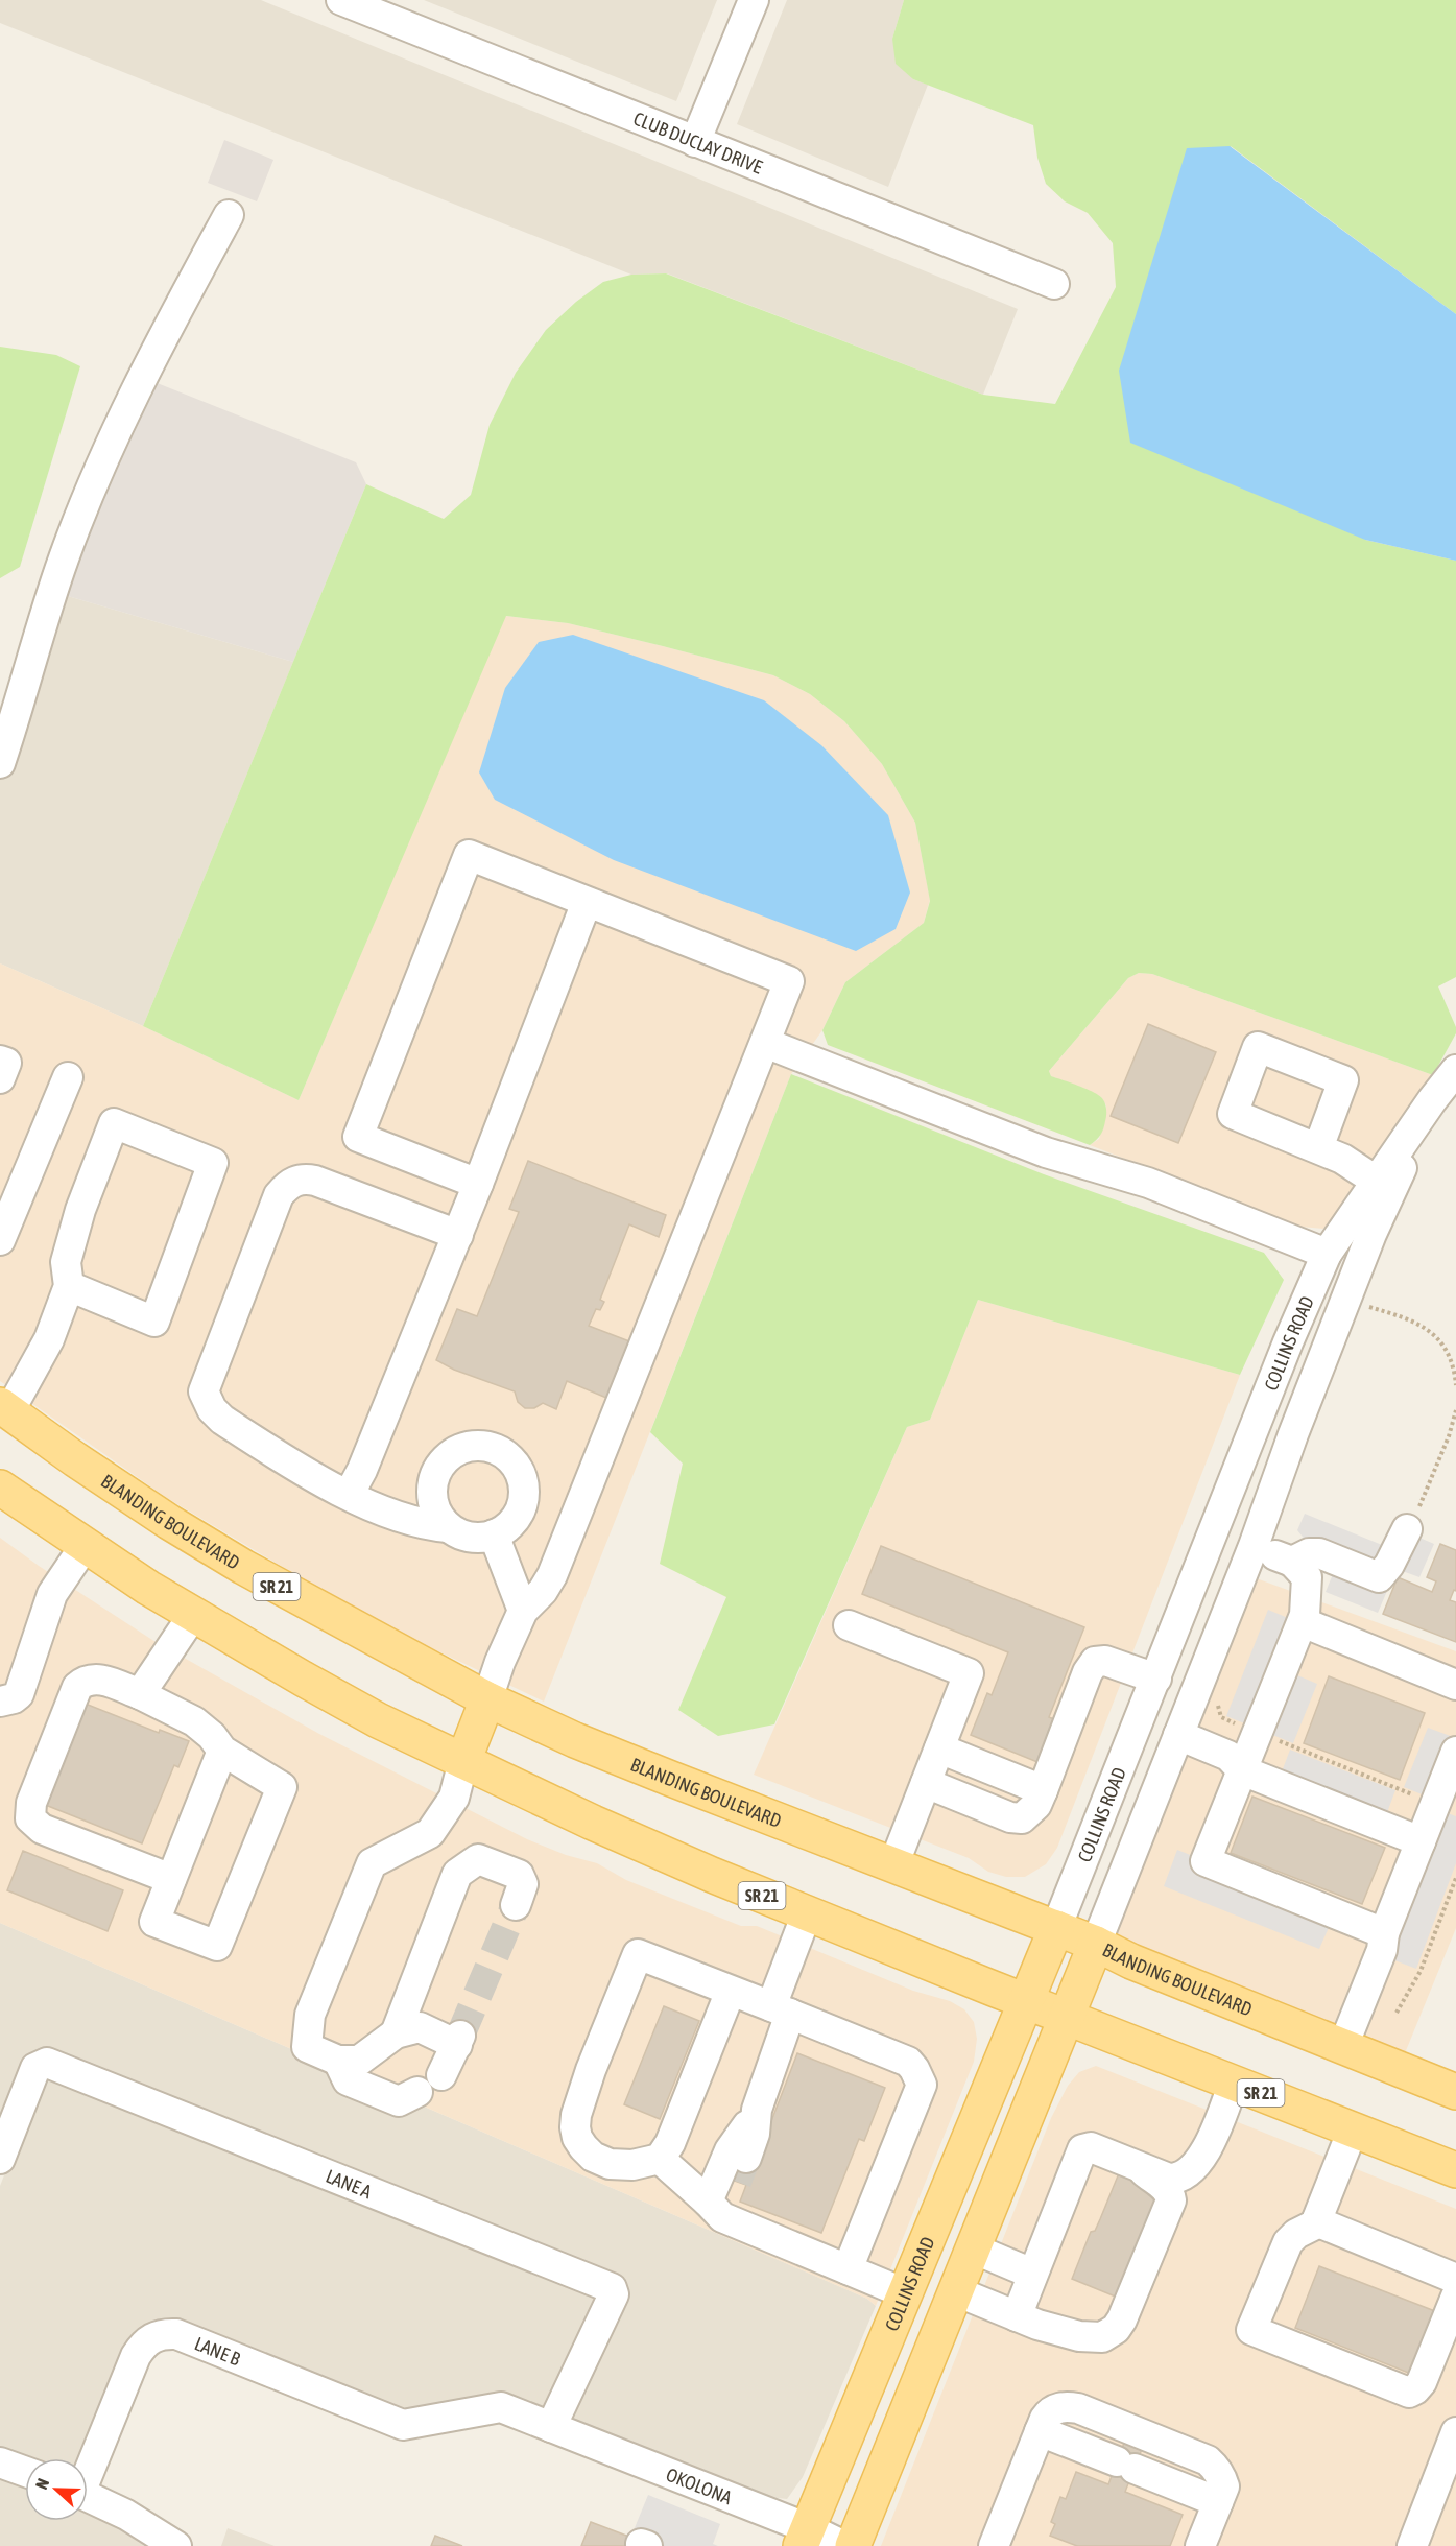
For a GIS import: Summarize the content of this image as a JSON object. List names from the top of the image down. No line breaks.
{"streets":{"main road":["COLLINS ROAD","BLANDING BOULEVARD","SR 21"],"street":["CLUB DUCLAY DRIVE","LANE A","LANE B","OKOLONA"]},"crossings":[["COLLINS ROAD","BLANDING BOULEVARD"],["COLLINS ROAD","SR 21"],["COLLINS ROAD","OKOLONA"],["LANE A","LANE B"],["LANE A","OKOLONA"],["LANE B","OKOLONA"]],"north":"left"}
